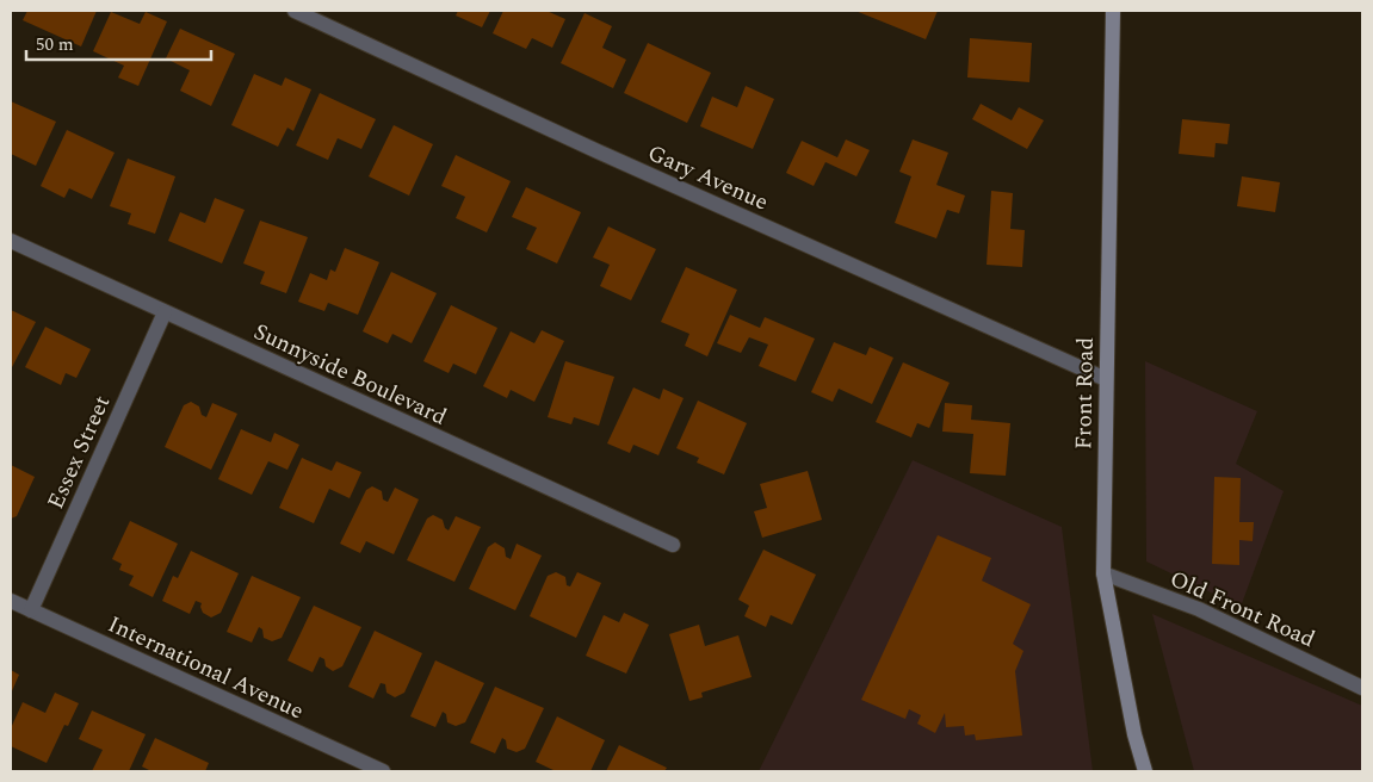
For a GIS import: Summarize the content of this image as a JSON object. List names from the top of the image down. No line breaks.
{"streets":{"main road":["Front Road"],"street":["Gary Avenue","Sunnyside Boulevard","Essex Street","Old Front Road","International Avenue"]},"crossings":[["Gary Avenue","Front Road"],["Sunnyside Boulevard","Essex Street"],["Front Road","Old Front Road"],["Essex Street","International Avenue"]],"scale_bar":"50 m"}
